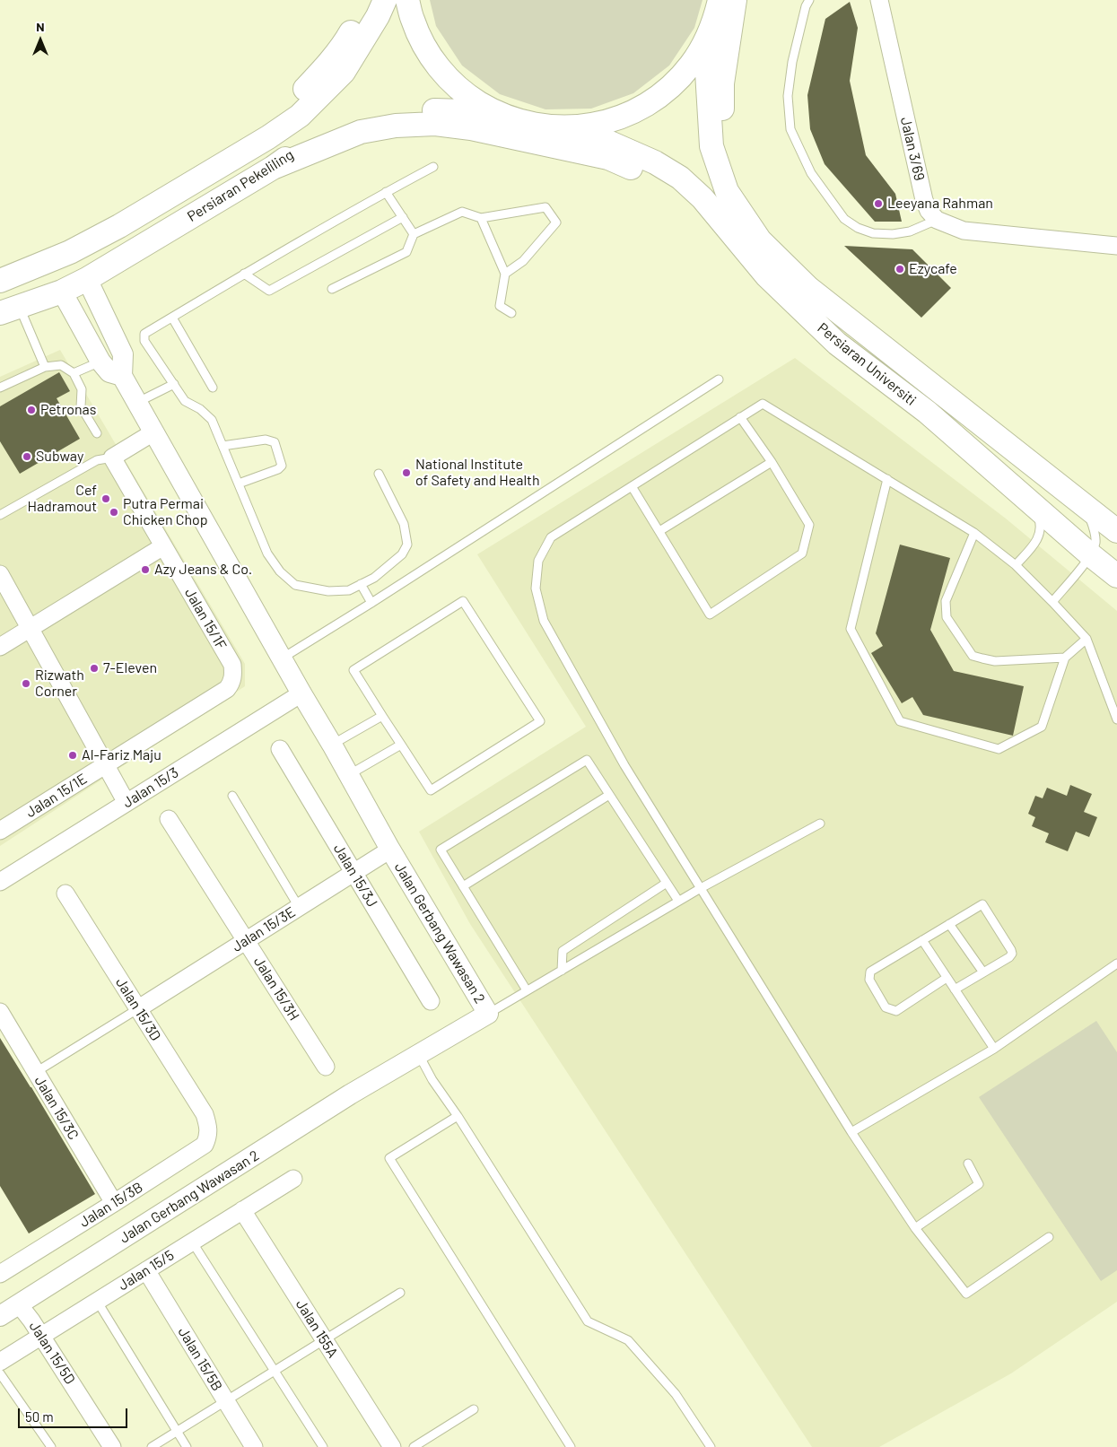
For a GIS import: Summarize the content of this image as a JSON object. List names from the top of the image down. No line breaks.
{"streets":{"main road":["Persiaran Pekeliling","Persiaran Universiti"],"street":["Jalan 3/69","Jalan 15/1F","Jalan 15/3","Jalan 15/1E","Jalan 15/3J","Jalan 15/3E","Jalan Gerbang Wawasan 2","Jalan 15/3H","Jalan 15/3D","Jalan 15/3C","Jalan 15/3B","Jalan 15/5","Jalan 155A","Jalan 15/5D","Jalan 15/5B"]},"crossings":[["Persiaran Pekeliling","Jalan Gerbang Wawasan 2"],["Jalan 15/1F","Jalan 15/1E"],["Jalan 15/3","Jalan Gerbang Wawasan 2"],["Jalan 15/3J","Jalan 15/3E"],["Jalan 15/3E","Jalan Gerbang Wawasan 2"],["Jalan 15/3E","Jalan 15/3H"],["Jalan 15/3E","Jalan 15/3D"],["Jalan Gerbang Wawasan 2","Jalan 15/5D"],["Jalan 15/3D","Jalan 15/3B"],["Jalan 15/3C","Jalan 15/3B"],["Jalan 15/5","Jalan 155A"],["Jalan 15/5","Jalan 15/5D"],["Jalan 15/5","Jalan 15/5B"]],"places":["Leeyana Rahman","Ezycafe","Petronas","Subway","National Institute of Safety and Health","Cef Hadramout","Putra Permai Chicken Chop","Azy Jeans & Co.","7-Eleven","Rizwath Corner","Al-Fariz Maju"],"scale_bar":"50 m","north":"top"}
